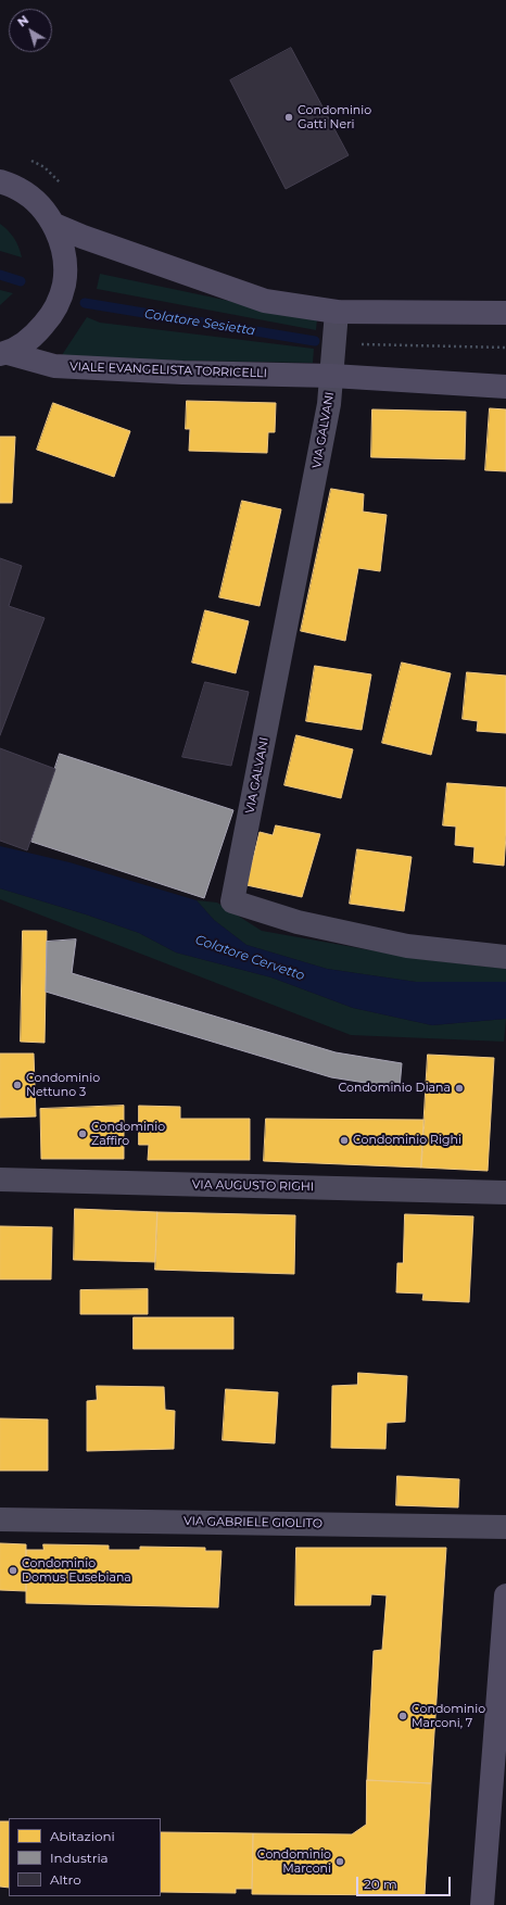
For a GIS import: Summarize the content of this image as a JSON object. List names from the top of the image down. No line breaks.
{"streets":{"street":["VIALE EVANGELISTA TORRICELLI","VIA GALVANI","VIA AUGUSTO RIGHI","VIA GABRIELE GIOLITO"]},"crossings":[["VIALE EVANGELISTA TORRICELLI","VIA GALVANI"]],"water":["Colatore Sesietta","Colatore Cervetto"],"places":["Condominio Gatti Neri","Condominio Nettuno 3","Condominio Diana","Condominio Zaffiro","Condominio Righi","Condominio Domus Eusebiana","Condominio Marconi, 7","Condominio Marconi"],"legend":["Abitazioni","Industria","Altro"],"scale_bar":"20 m","north":"top left"}
